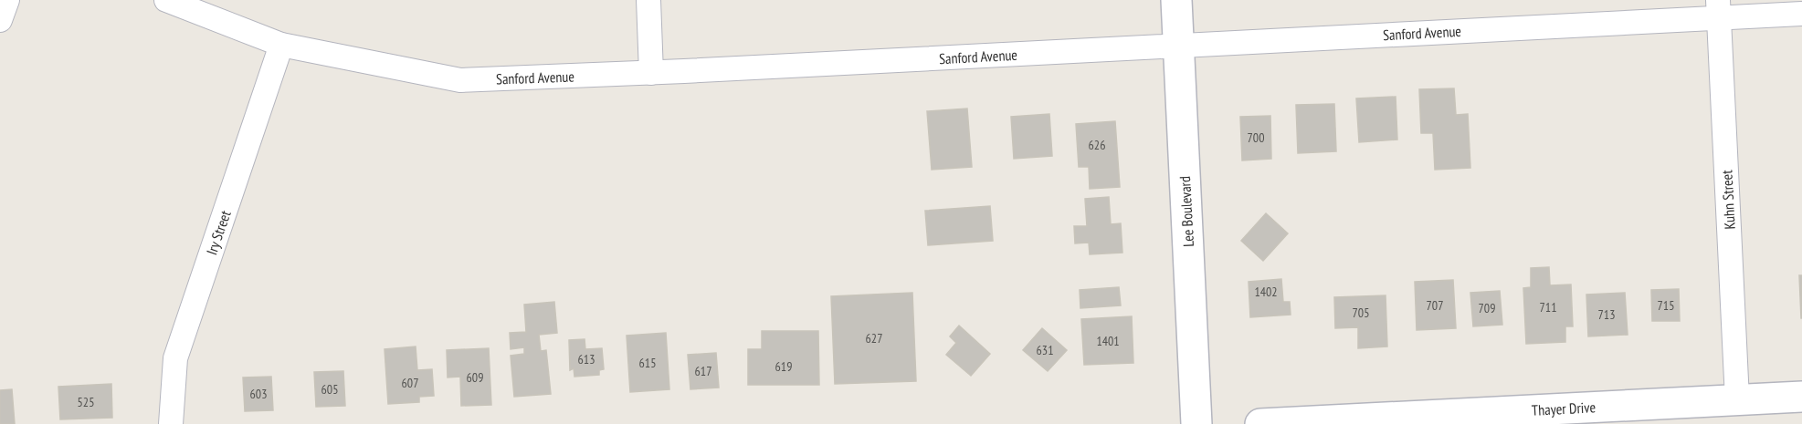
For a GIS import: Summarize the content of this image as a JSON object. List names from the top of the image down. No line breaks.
{"streets":{"street":["Sanford Avenue","Kuhn Street","Lee Boulevard","Iry Street","Thayer Drive"]},"crossings":[["Sanford Avenue","Kuhn Street"],["Sanford Avenue","Lee Boulevard"],["Sanford Avenue","Iry Street"],["Kuhn Street","Thayer Drive"]],"house_numbers":["700","626","1402","707","715","711","709","705","713","627","1401","631","613","615","619","617","609","607","605","603","525"]}
